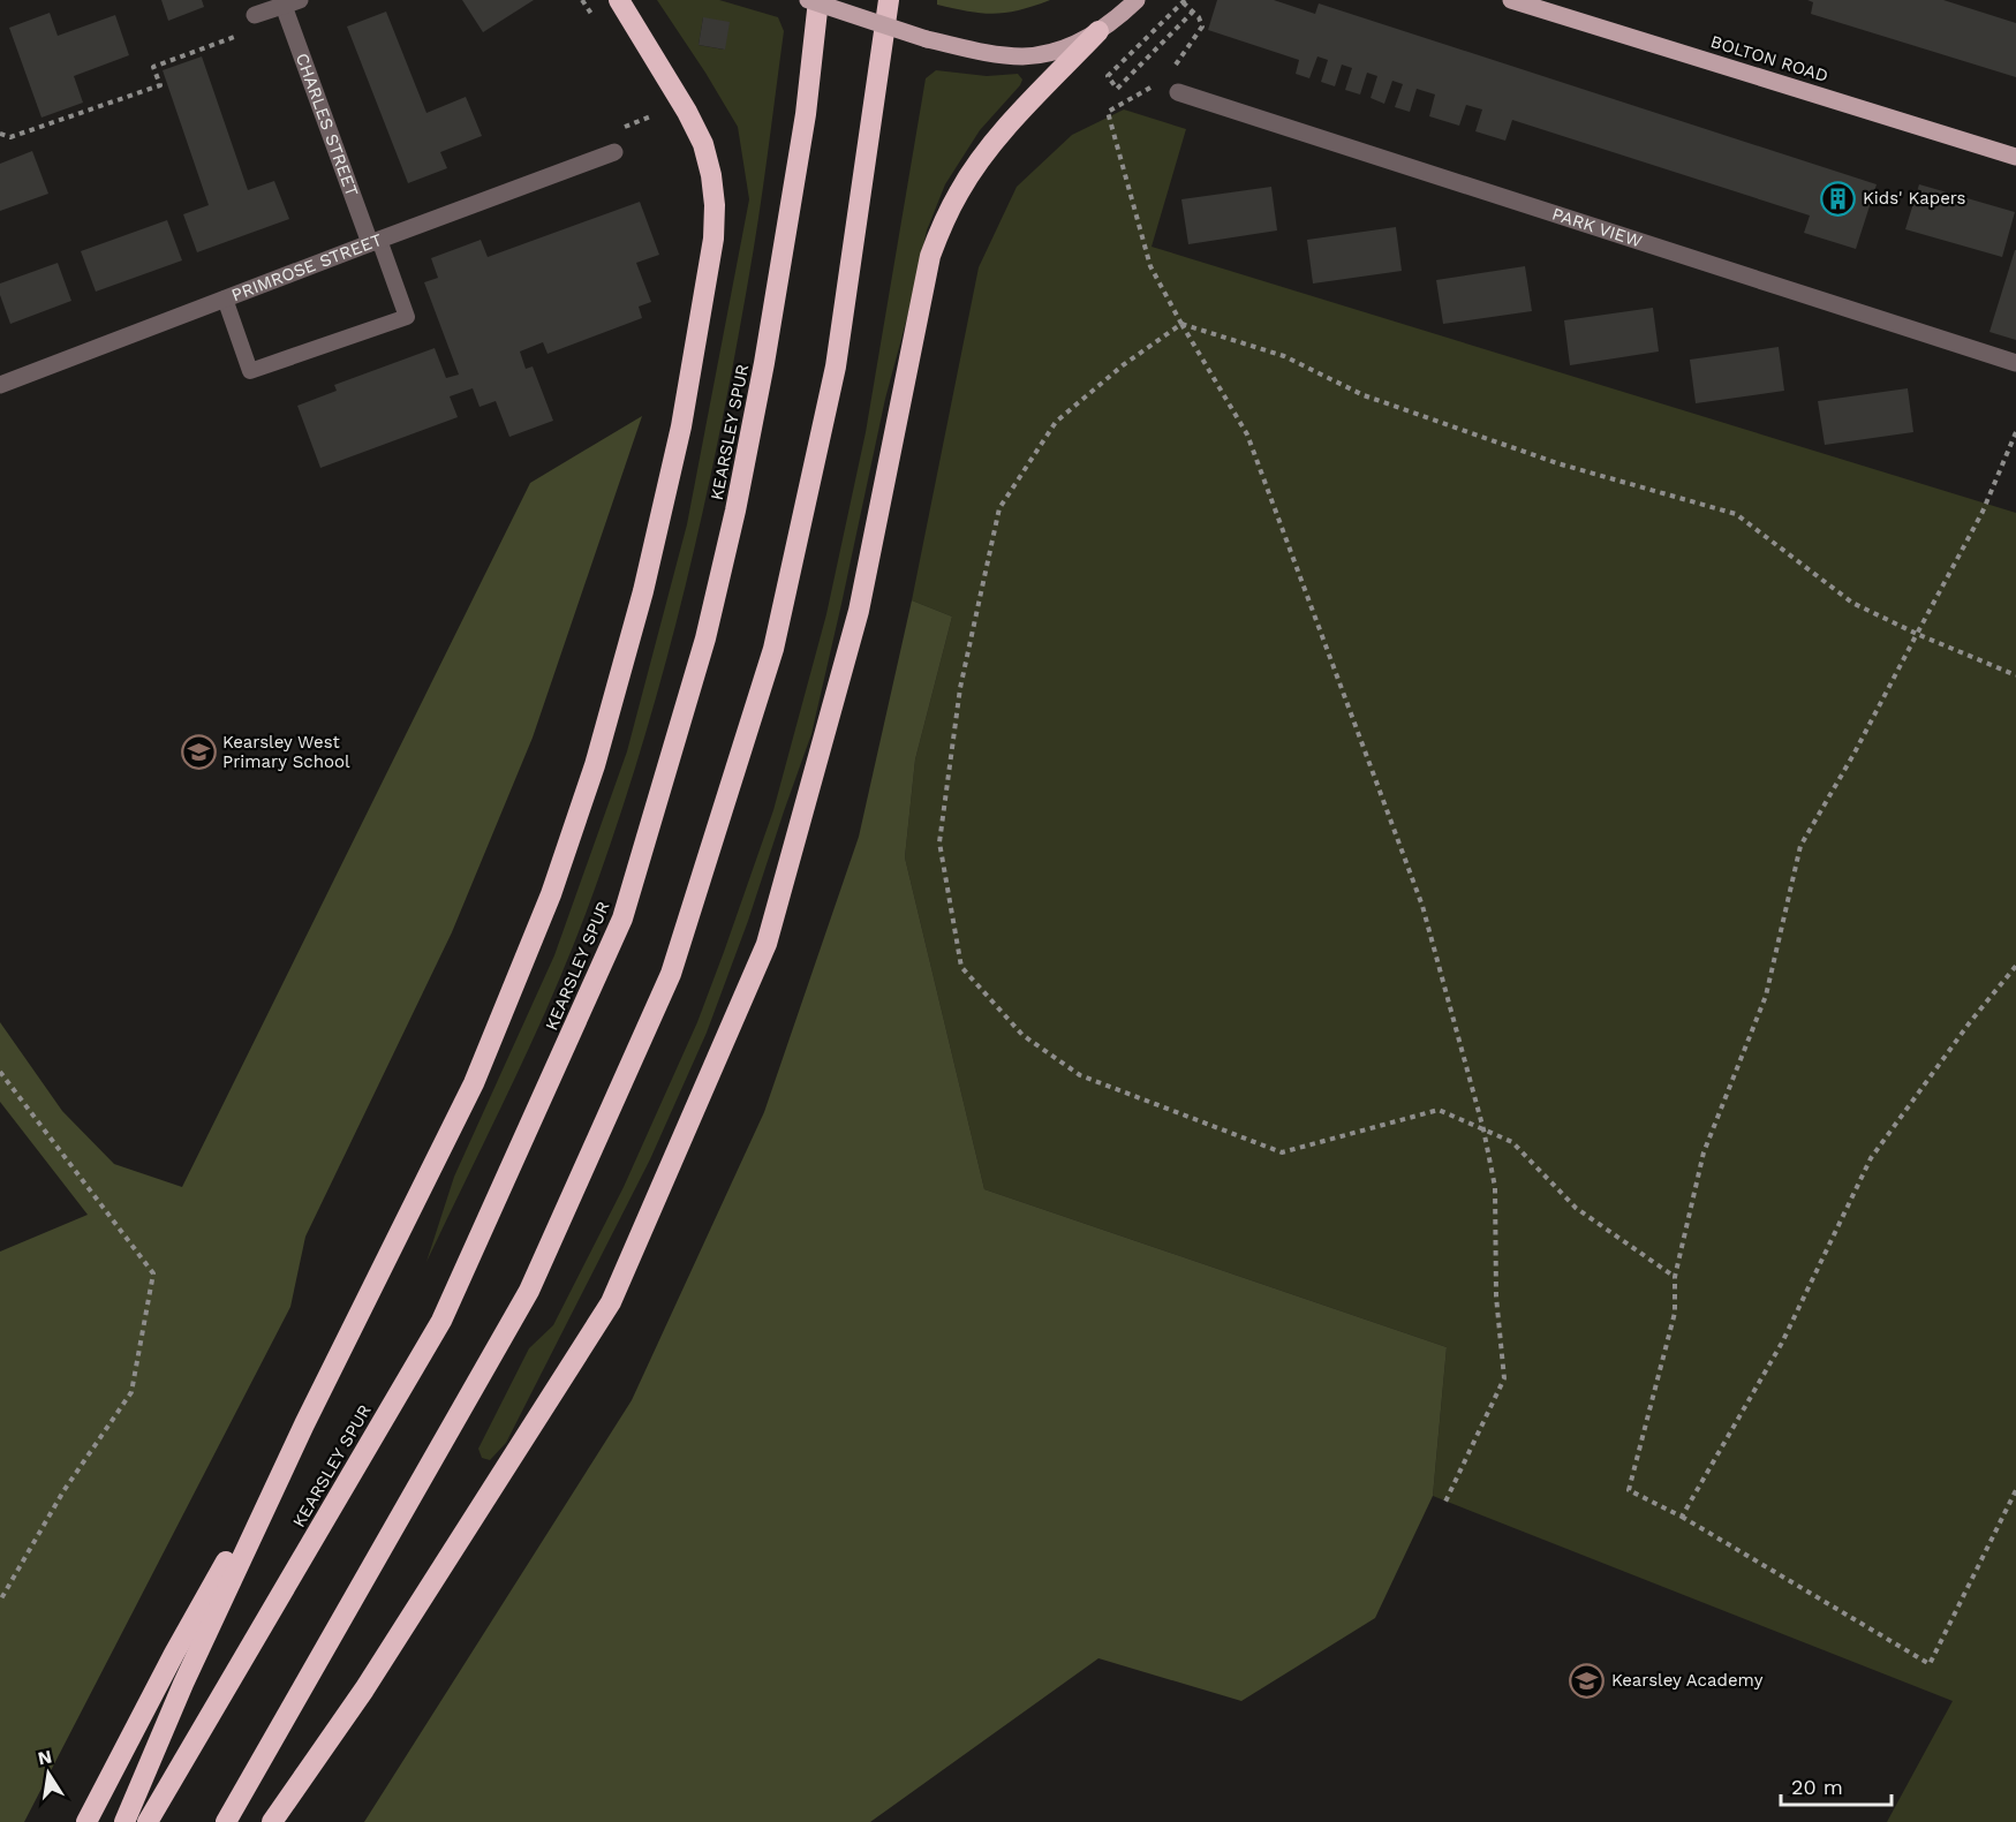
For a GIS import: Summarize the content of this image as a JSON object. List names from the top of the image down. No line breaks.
{"streets":{"highway":["KEARSLEY SPUR"],"main road":["BOLTON ROAD"],"street":["CHARLES STREET","PARK VIEW","PRIMROSE STREET"]},"crossings":[["CHARLES STREET","PRIMROSE STREET"]],"places":{"building":["Kids' Kapers"],"school or university":["Kearsley West Primary School","Kearsley Academy"]},"scale_bar":"20 m","north":"top"}
